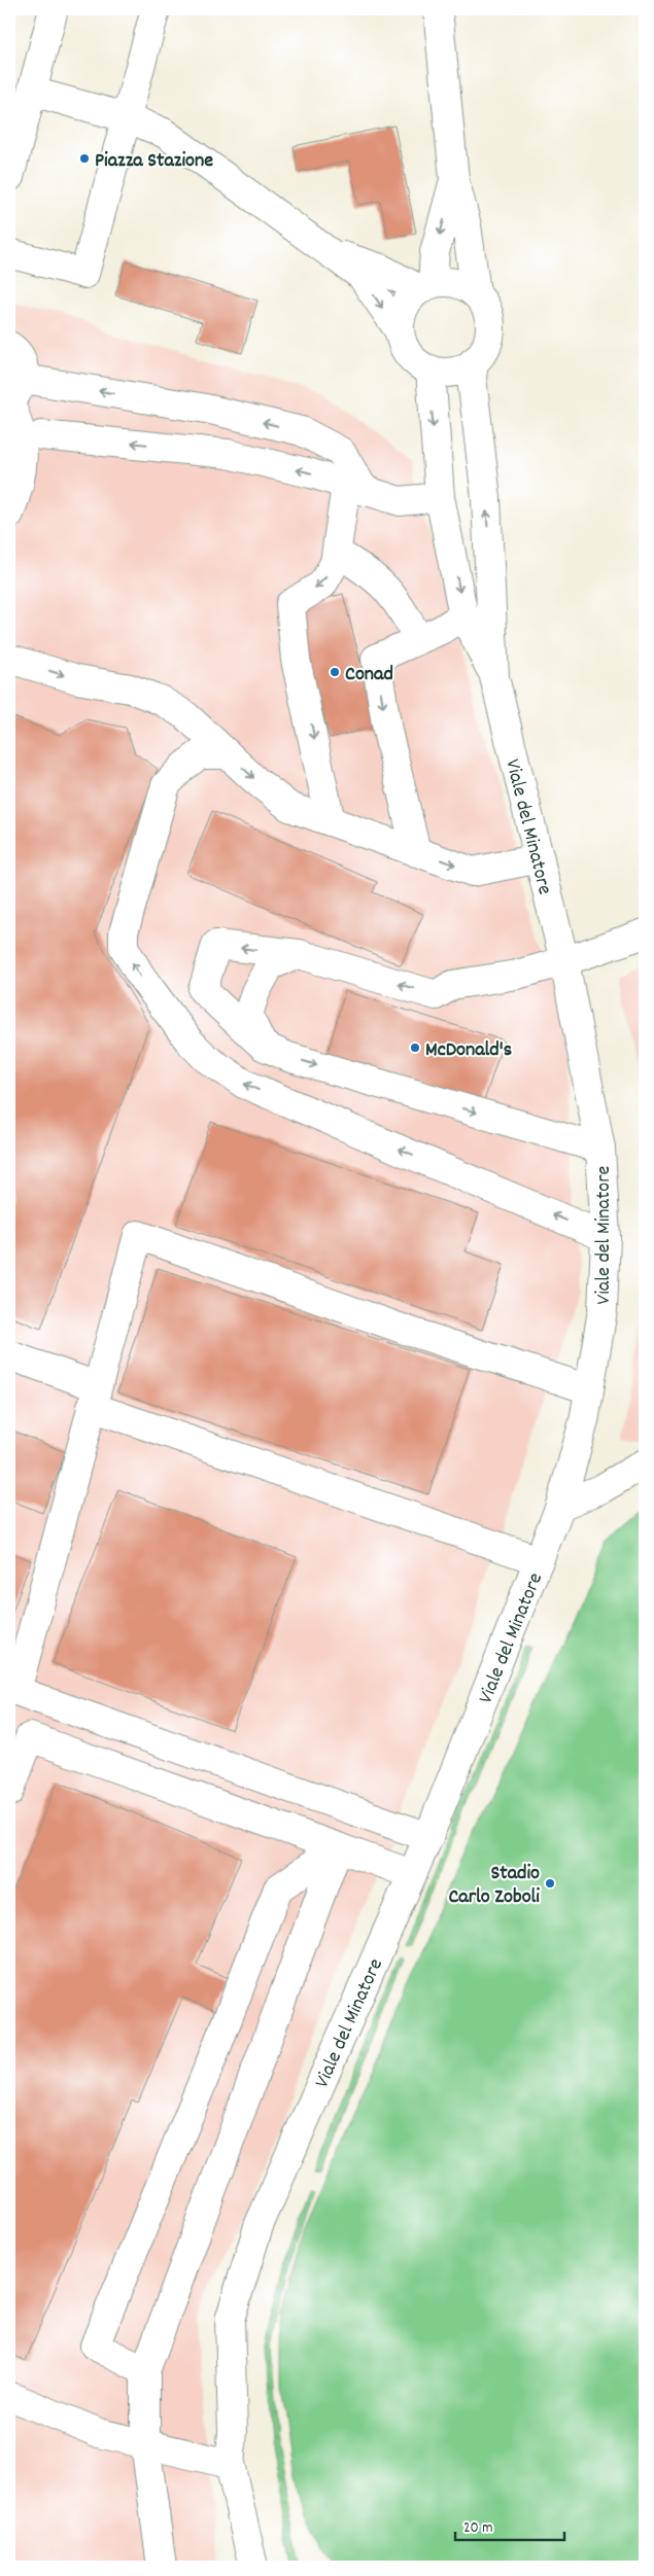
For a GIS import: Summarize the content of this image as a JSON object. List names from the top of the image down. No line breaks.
{"streets":{"main road":["Viale del Minatore"]},"places":["Piazza Stazione","Conad","McDonald's","Stadio Carlo Zoboli"],"scale_bar":"20 m"}
